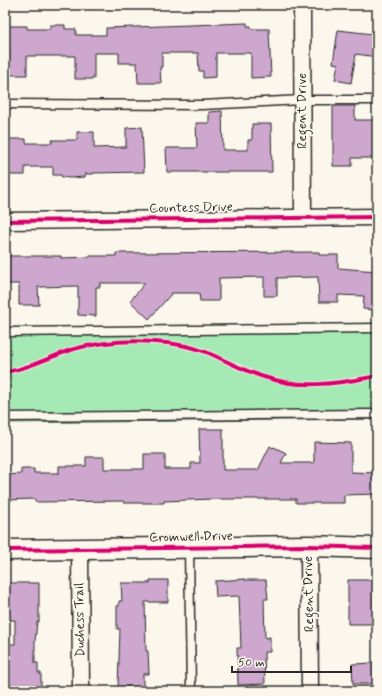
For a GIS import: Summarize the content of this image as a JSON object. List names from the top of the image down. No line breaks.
{"streets":{"street":["Regent Drive","Countess Drive","Cromwell Drive","Duchess Trail"]},"crossings":[["Regent Drive","Countess Drive"],["Regent Drive","Cromwell Drive"],["Cromwell Drive","Duchess Trail"]],"scale_bar":"50 m"}
